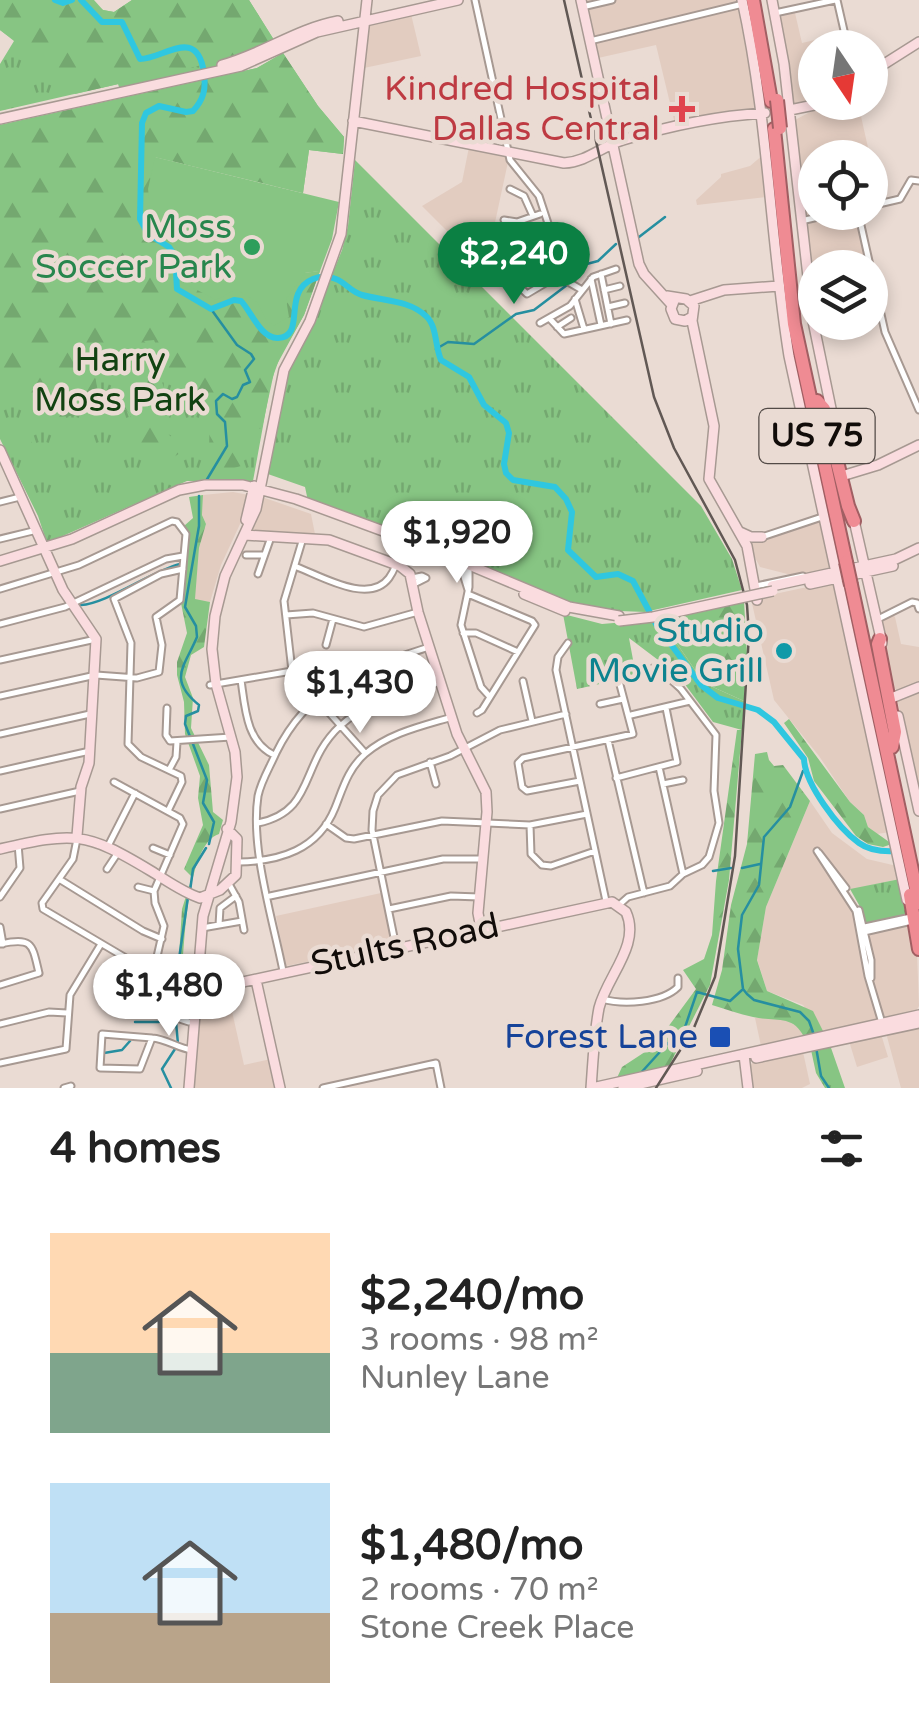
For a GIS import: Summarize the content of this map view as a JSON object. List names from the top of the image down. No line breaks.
{"streets":{"highway":["US 75"],"main road":["Stults Road"]},"parks":["Harry Moss Park"],"places":{"health":["Kindred Hospital Dallas Central"],"other":["Moss Soccer Park","Studio Movie Grill"],"transit":["Forest Lane"]},"north":"bottom","page":{"price":["$2,240","$1,920","$1,430","$1,480"],"heading":"4 homes","list":[{"name":"$2,240/mo","note":"3 rooms · 98 m² · Nunley Lane"},{"name":"$1,480/mo","note":"2 rooms · 70 m² · Stone Creek Place"}]}}
